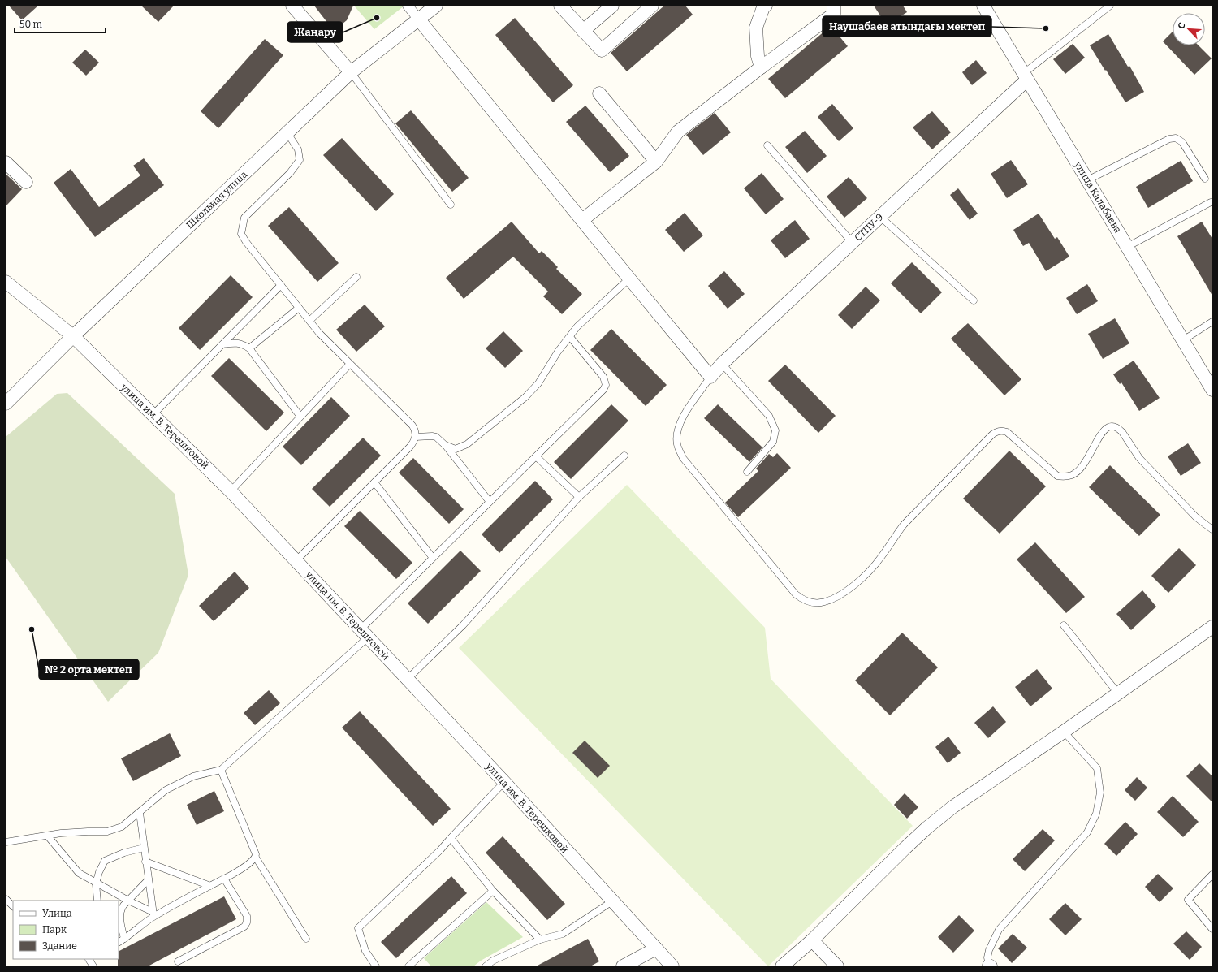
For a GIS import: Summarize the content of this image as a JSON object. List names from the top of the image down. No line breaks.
{"streets":{"street":["улица Калабаева","Школьная улица","СТПУ-9","улица им. В. Терешковой"]},"crossings":[["улица Калабаева","СТПУ-9"],["Школьная улица","улица им. В. Терешковой"]],"places":["Жаңару","Наушабаев атындағы мектеп","№ 2 орта мектеп"],"legend":["Улица","Парк","Здание"],"scale_bar":"50 m","north":"top left"}
